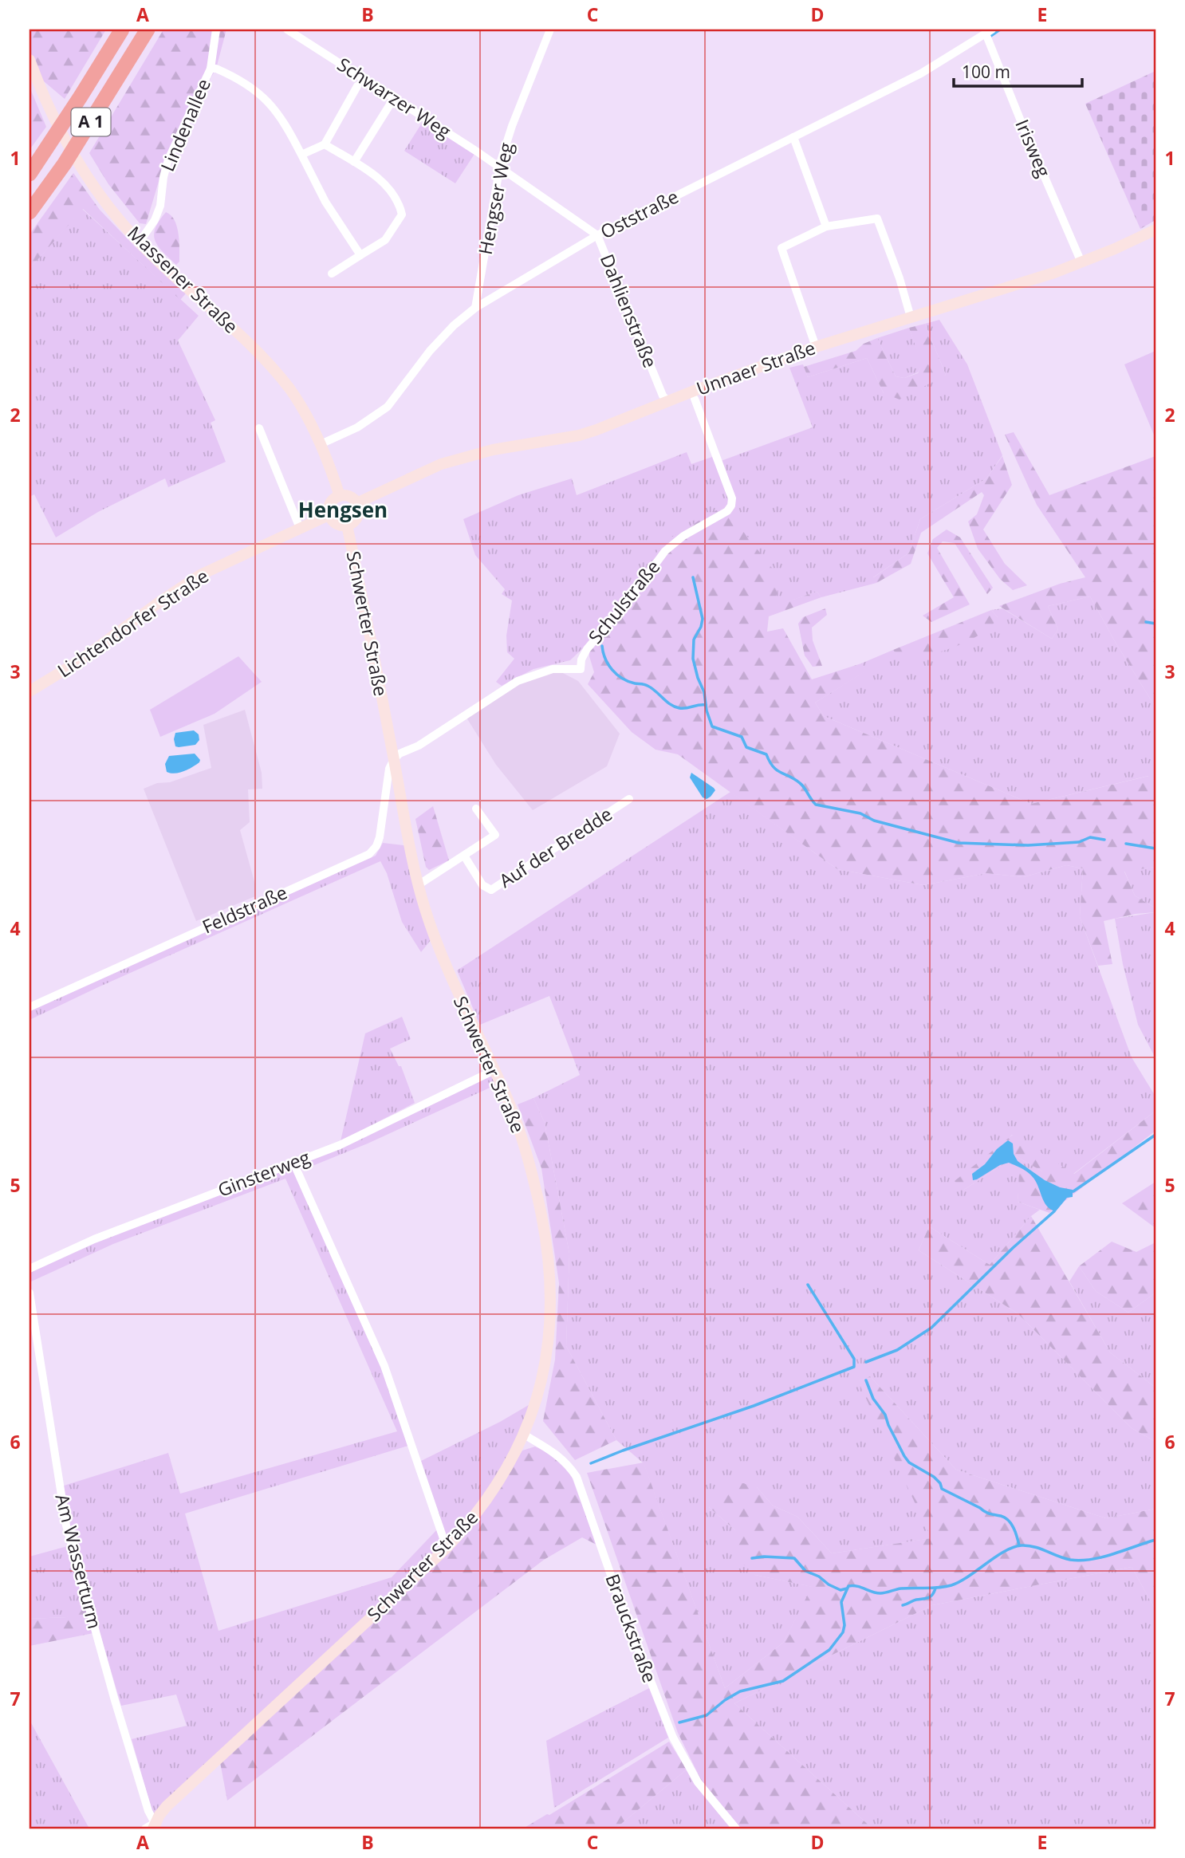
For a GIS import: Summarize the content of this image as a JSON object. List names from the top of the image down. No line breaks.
{"streets":{"highway":["A 1"],"main road":["Massener Straße","Unnaer Straße","Lichtendorfer Straße","Schwerter Straße"],"street":["Schwarzer Weg","Lindenallee","Irisweg","Hengser Weg","Oststraße","Dahlienstraße","Schulstraße","Auf der Bredde","Feldstraße","Ginsterweg","Am Wasserturm","Brauckstraße"]},"crossings":[["Schwarzer Weg","Hengser Weg"],["Schwarzer Weg","Dahlienstraße"],["Lindenallee","Massener Straße"],["Irisweg","Oststraße"],["Irisweg","Unnaer Straße"],["Hengser Weg","Oststraße"],["Hengser Weg","Dahlienstraße"],["Oststraße","Massener Straße"],["Oststraße","Dahlienstraße"],["Massener Straße","Unnaer Straße"],["Massener Straße","Lichtendorfer Straße"],["Massener Straße","Schwerter Straße"],["Dahlienstraße","Unnaer Straße"],["Unnaer Straße","Lichtendorfer Straße"],["Unnaer Straße","Schwerter Straße"],["Schulstraße","Schwerter Straße"],["Schulstraße","Feldstraße"],["Lichtendorfer Straße","Schwerter Straße"],["Schwerter Straße","Feldstraße"],["Schwerter Straße","Ginsterweg"],["Schwerter Straße","Am Wasserturm"],["Schwerter Straße","Brauckstraße"]],"districts":["Hengsen"],"scale_bar":"100 m","grid":{"columns":["A","B","C","D","E"],"rows":["1","2","3","4","5","6","7"]}}
